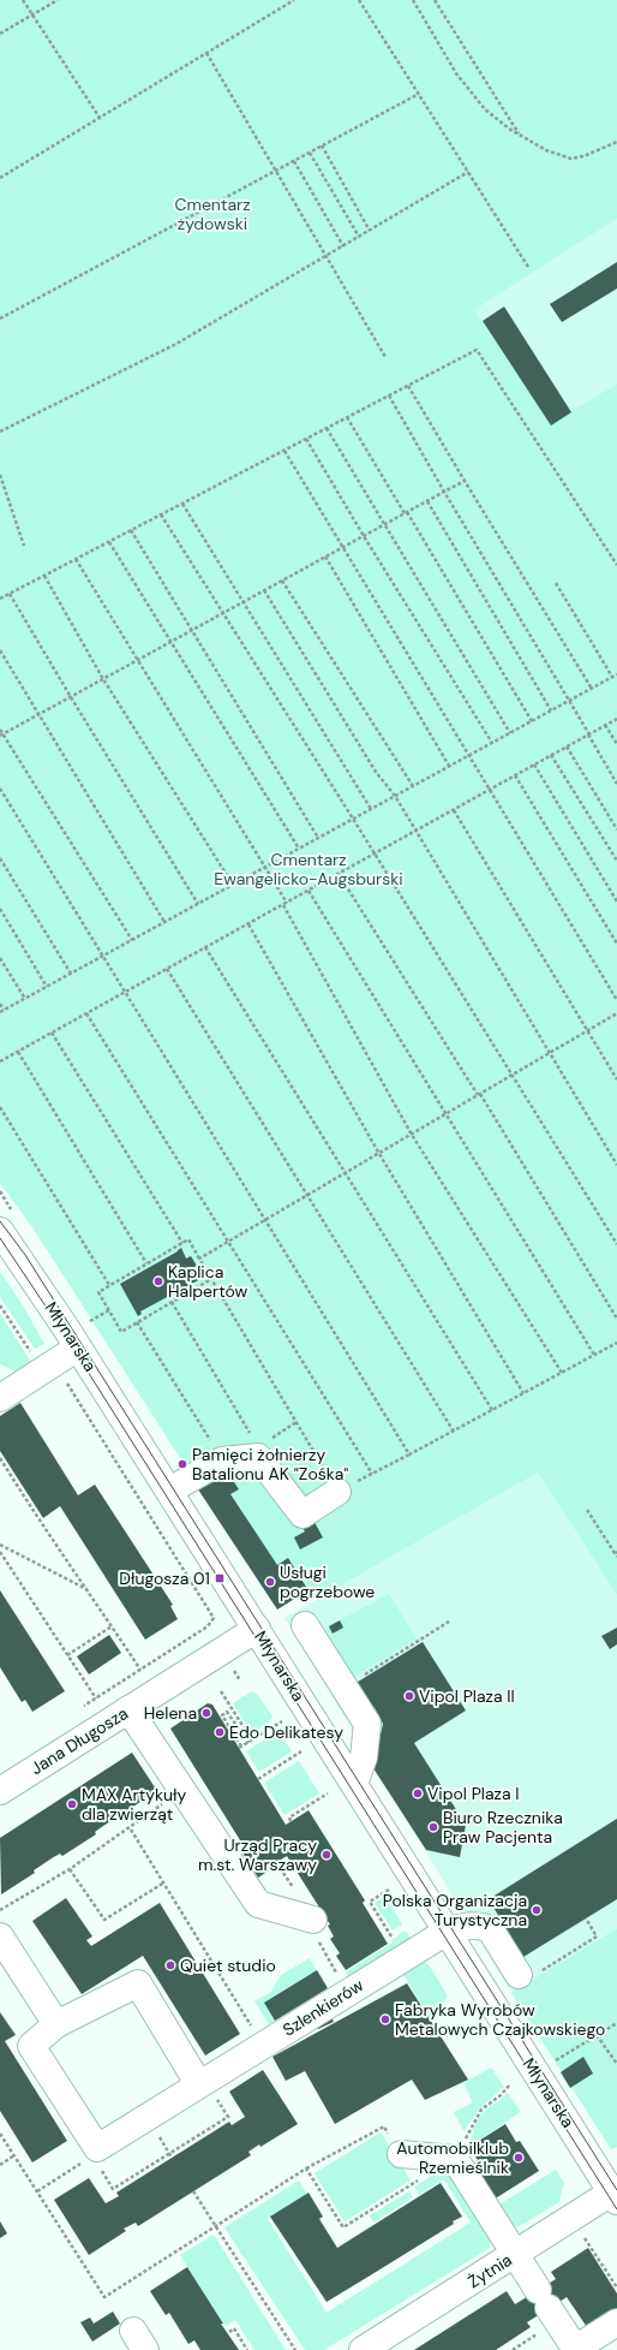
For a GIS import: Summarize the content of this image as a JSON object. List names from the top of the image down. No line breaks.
{"streets":{"street":["Młynarska","Jana Długosza","Szlenkierów","Żytnia"]},"crossings":[["Młynarska","Jana Długosza"],["Młynarska","Szlenkierów"],["Młynarska","Żytnia"]],"parks":["Cmentarz żydowski","Cmentarz Ewangelicko-Augsburski"],"places":{"other":["Kaplica Halpertów","Pamięci żołnierzy Batalionu AK \"Zośka\"","Usługi pogrzebowe","Vipol Plaza II","Helena","Edo Delikatesy","Vipol Plaza I","MAX Artykuły dla zwierząt","Biuro Rzecznika Praw Pacjenta","Urząd Pracy m.st. Warszawy","Polska Organizacja Turystyczna","Quiet studio","Fabryka Wyrobów Metalowych Czajkowskiego","Automobilklub Rzemieślnik"],"transit":["Długosza 01"]}}
